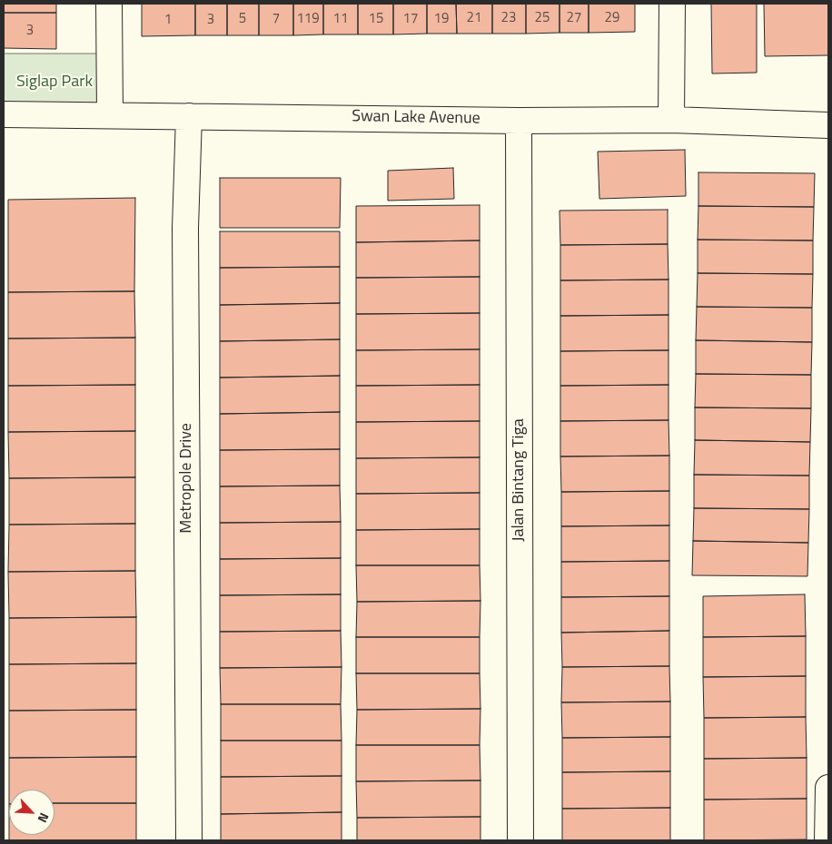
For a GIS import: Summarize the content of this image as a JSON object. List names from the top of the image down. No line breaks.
{"streets":{"street":["Swan Lake Avenue","Metropole Drive","Jalan Bintang Tiga"]},"crossings":[["Swan Lake Avenue","Metropole Drive"],["Swan Lake Avenue","Jalan Bintang Tiga"]],"parks":["Siglap Park"],"house_numbers":["21","23","25","27","29","5","7","119","11","15","17","19","1","3","3"],"north":"bottom right"}
